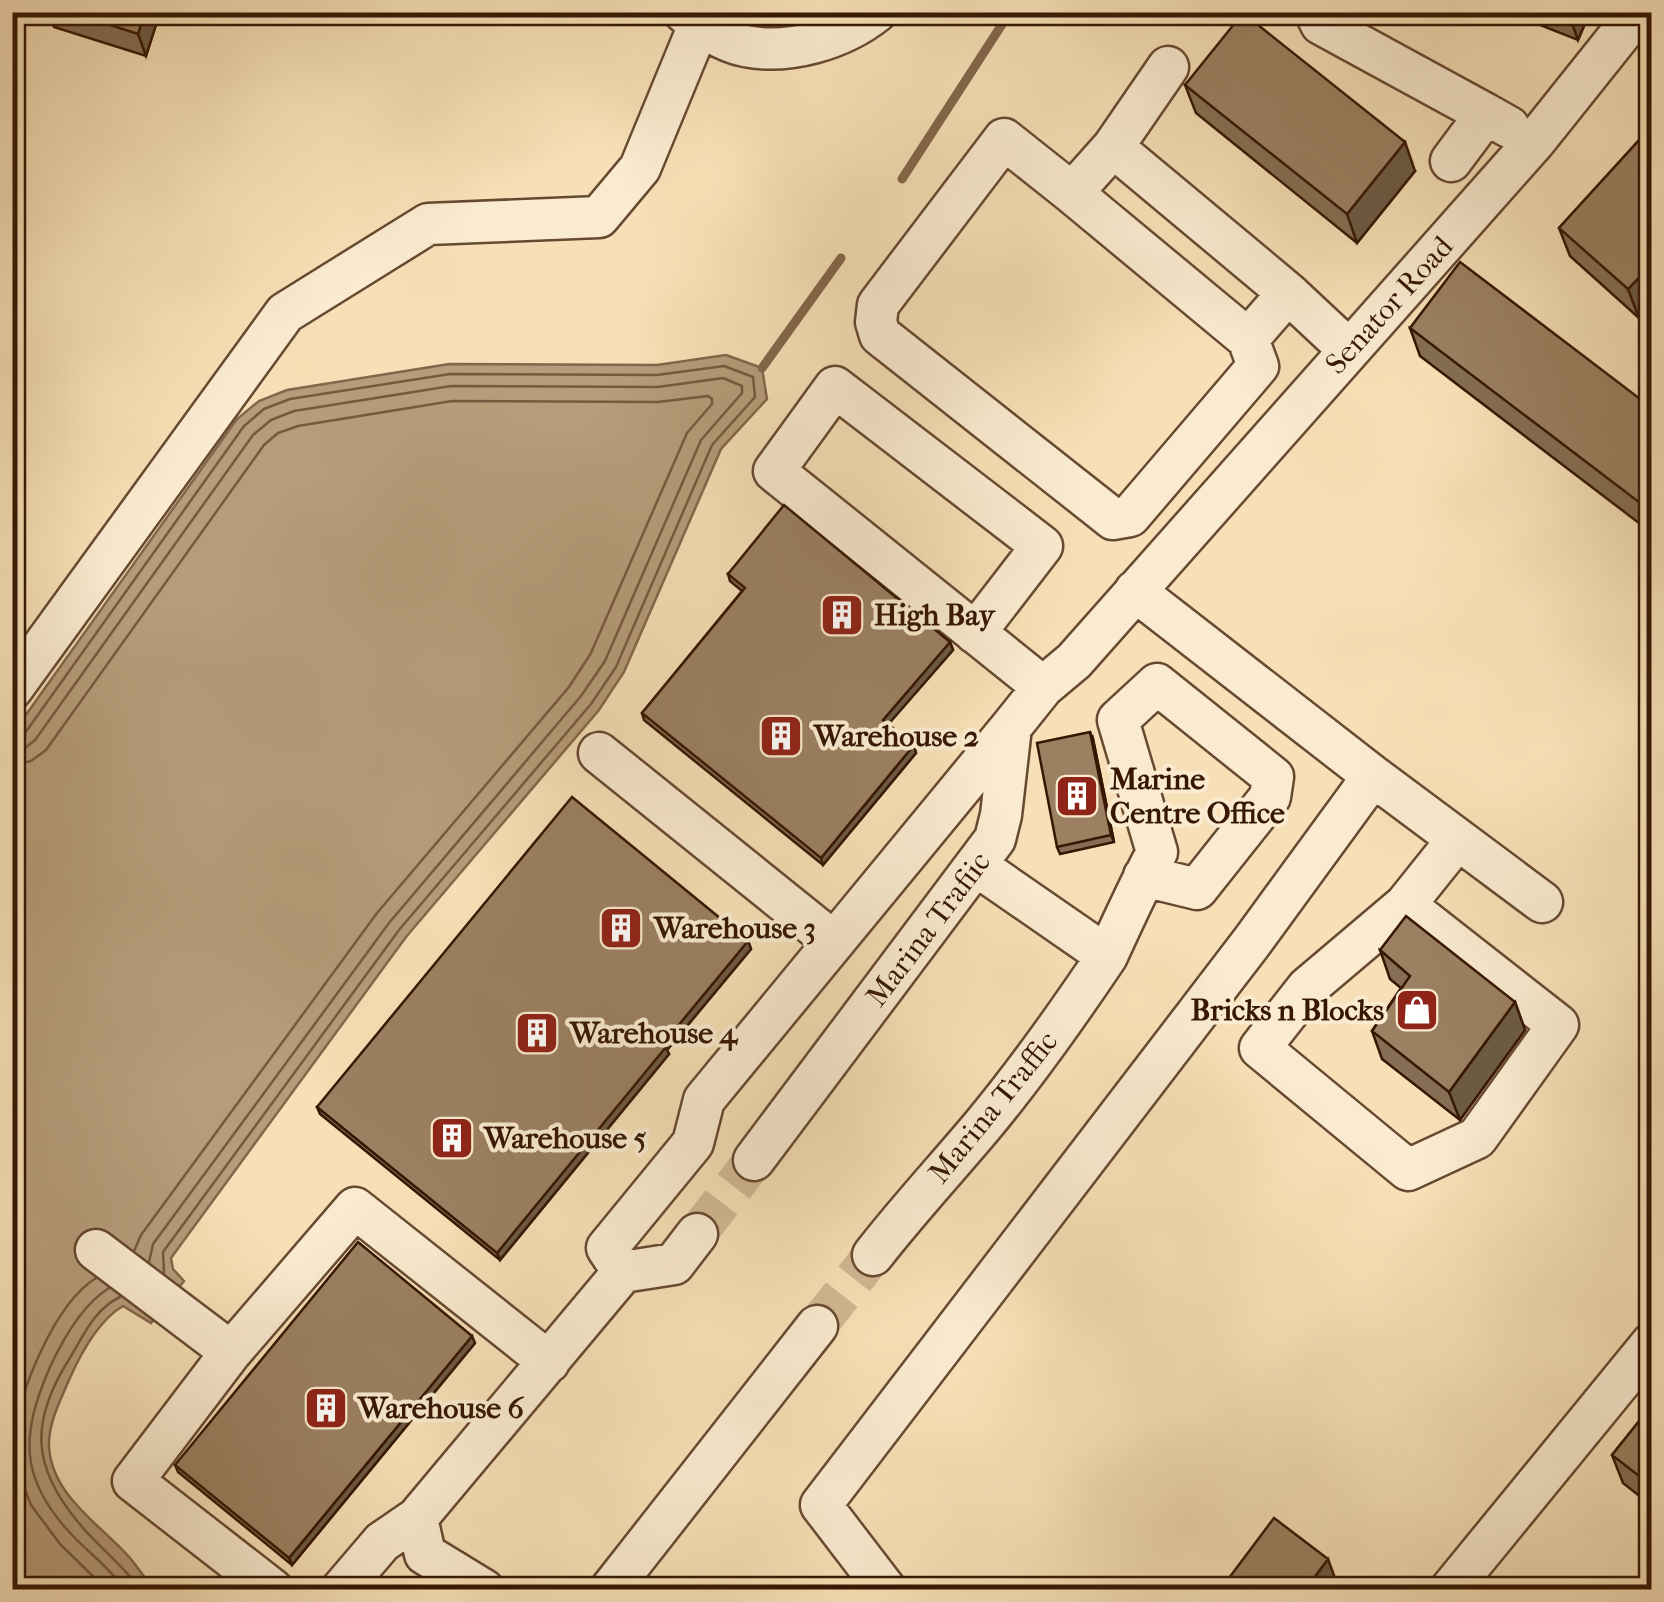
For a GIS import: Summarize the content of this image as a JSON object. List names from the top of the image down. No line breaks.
{"streets":{"street":["Senator Road","Marina Trafiic","Marina Traffic"]},"places":{"building":["High Bay","Warehouse 2","Marine Centre Office","Warehouse 3","Warehouse 4","Warehouse 5","Warehouse 6"],"shop":["Bricks n Blocks"]}}
